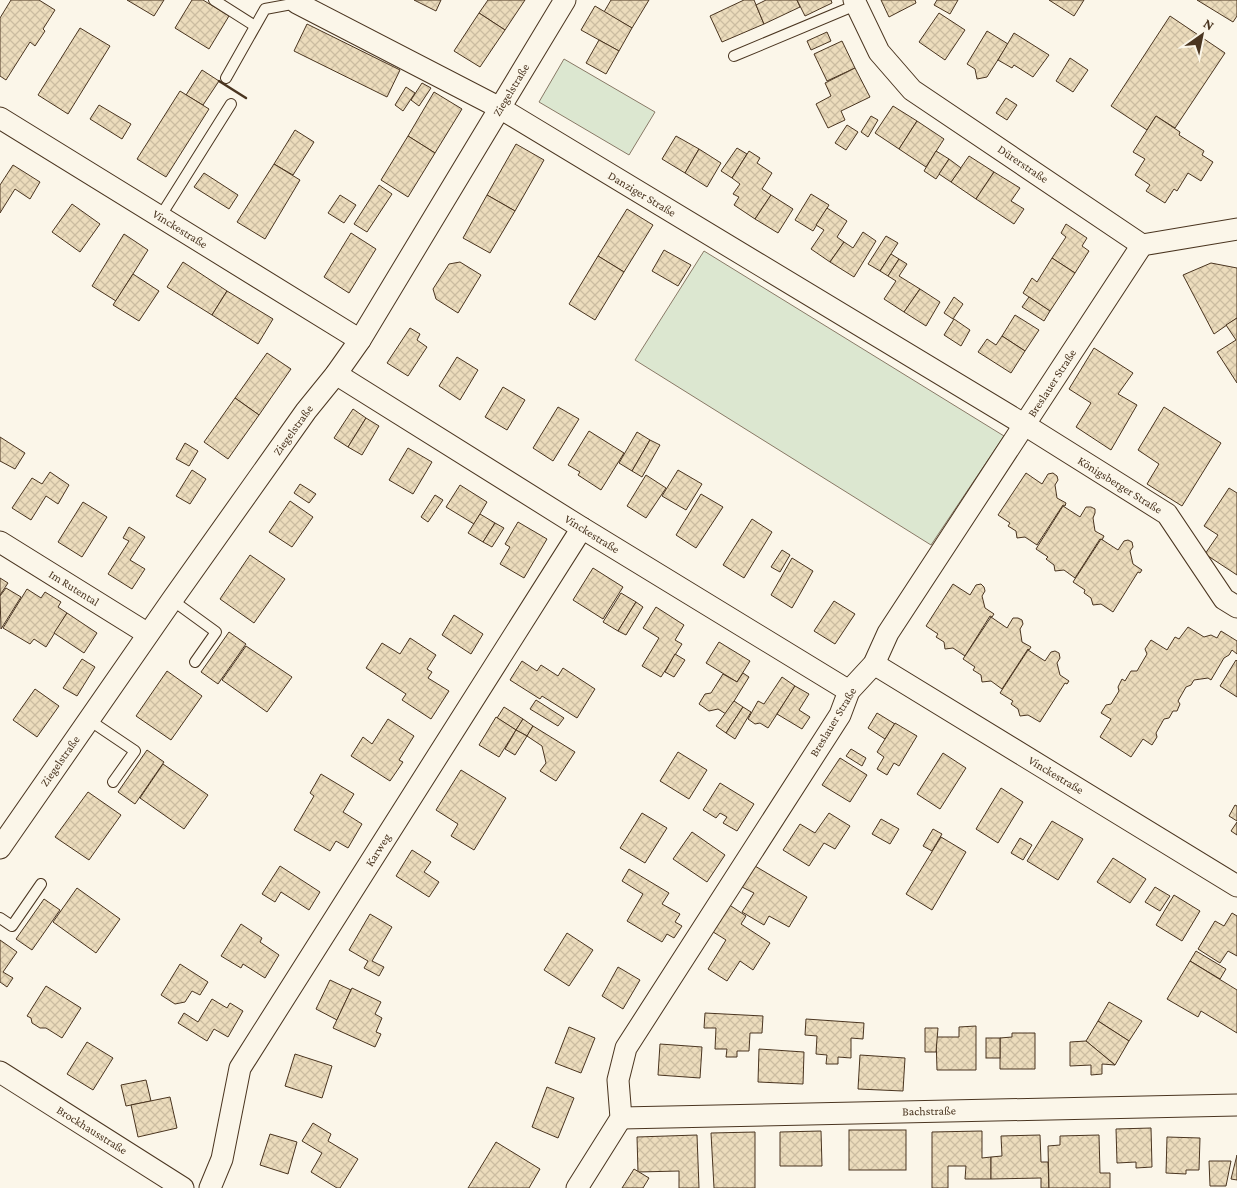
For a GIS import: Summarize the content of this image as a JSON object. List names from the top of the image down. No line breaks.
{"streets":{"street":["Ziegelstraße","Dürerstraße","Danziger Straße","Vinckestraße","Breslauer Straße","Königsberger Straße","Im Rutental","Karweg","Bachstraße","Brockhausstraße"]},"crossings":[["Ziegelstraße","Danziger Straße"],["Ziegelstraße","Vinckestraße"],["Ziegelstraße","Im Rutental"],["Dürerstraße","Breslauer Straße"],["Danziger Straße","Breslauer Straße"],["Danziger Straße","Königsberger Straße"],["Vinckestraße","Breslauer Straße"],["Vinckestraße","Karweg"],["Breslauer Straße","Königsberger Straße"],["Breslauer Straße","Bachstraße"]],"north":"top right"}
